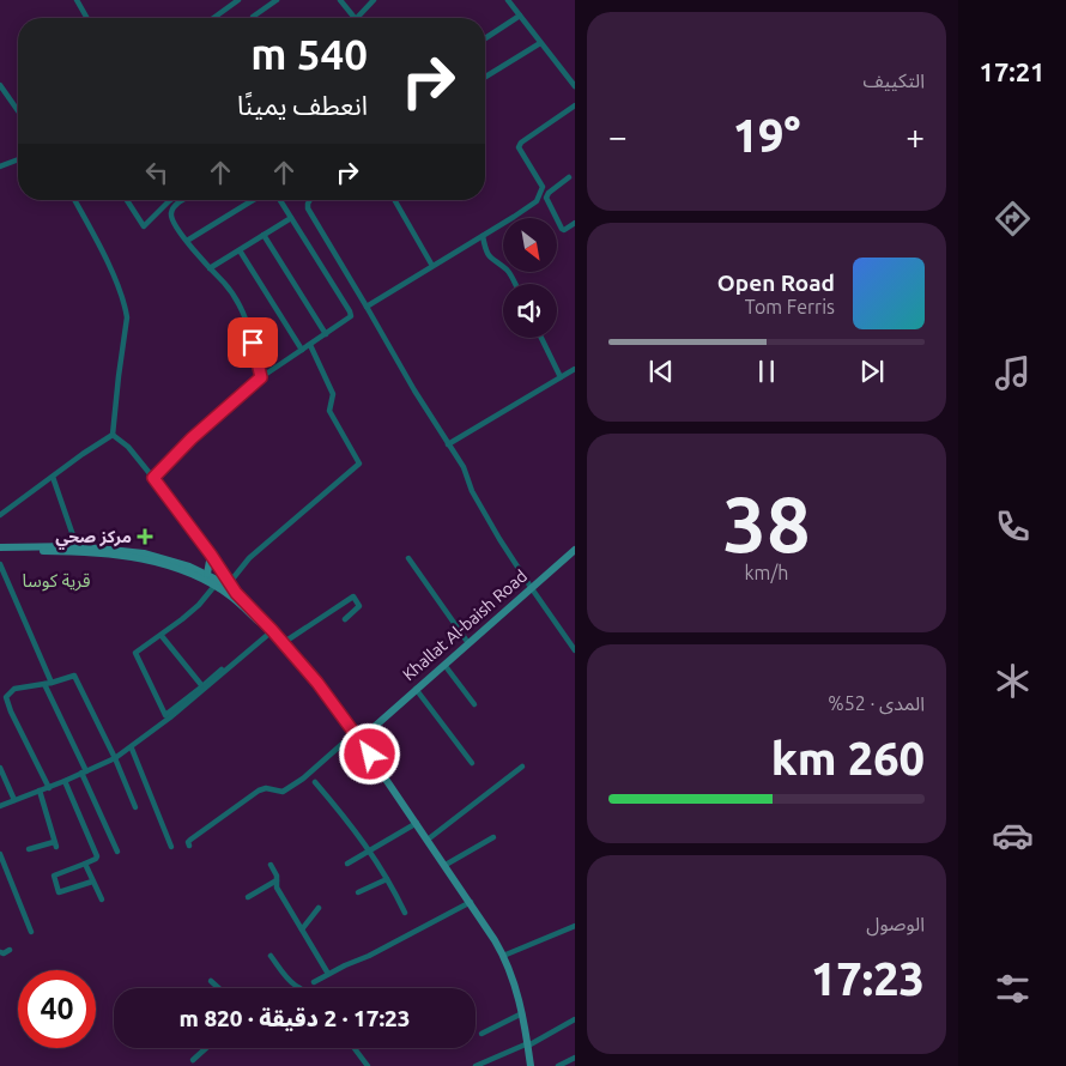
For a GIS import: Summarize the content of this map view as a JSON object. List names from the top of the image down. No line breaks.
{"streets":{"street":["Khallat Al-baish Road"]},"districts":["قرية كوسا"],"places":{"health":["مركز صحي"]},"north":"bottom right","page":{"tabs":"17:21","tile":["التكييف",["38","km/h"],["المدى · 52%","260 km"],["الوصول","17:23"]],"turn":["540 m","انعطف يمينًا"],"heat":["−","19°","+"],"song":["Open Road","Tom Ferris"],"limit":"40","trip":"17:23 · 2 دقيقة · 820 m"}}
